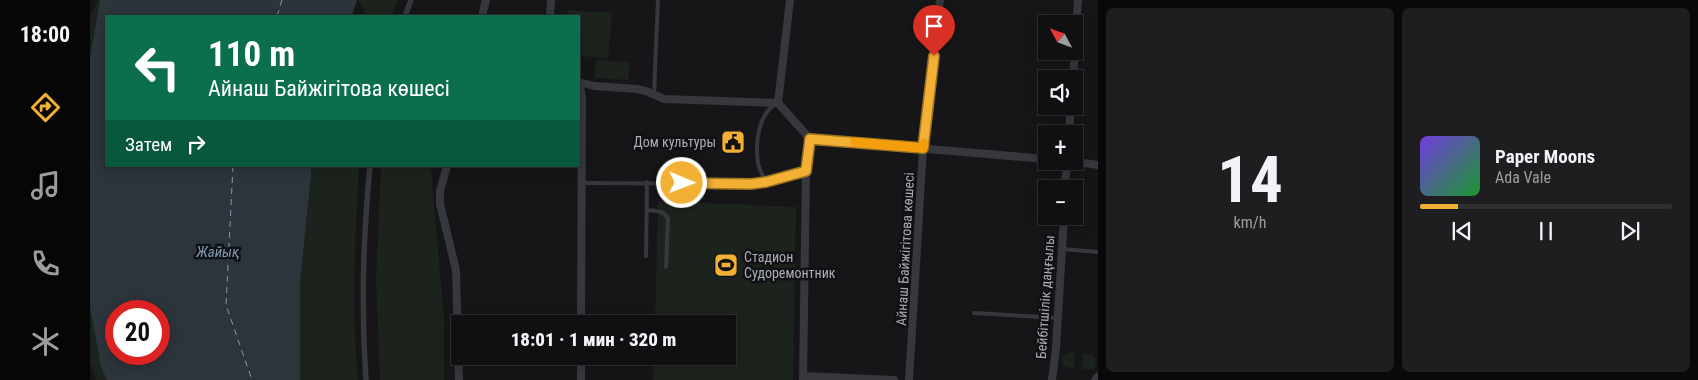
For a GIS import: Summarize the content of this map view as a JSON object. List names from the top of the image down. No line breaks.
{"streets":{"street":["Айнаш Байжігітова көшесі","Бейбітшілік даңғылы"]},"water":["Жайық"],"places":{"public building":["Дом культуры"],"sports":["Стадион Судоремонтник"]},"north":"top left","page":{"tabs":"18:00","tile":["14","km/h"],"map_buttons":["+","−"],"turn":["110 m","Айнаш Байжігітова көшесі"],"then":"Затем","song":["Paper Moons","Ada Vale"],"limit":"20","trip":"18:01 · 1 мин · 320 m"}}
